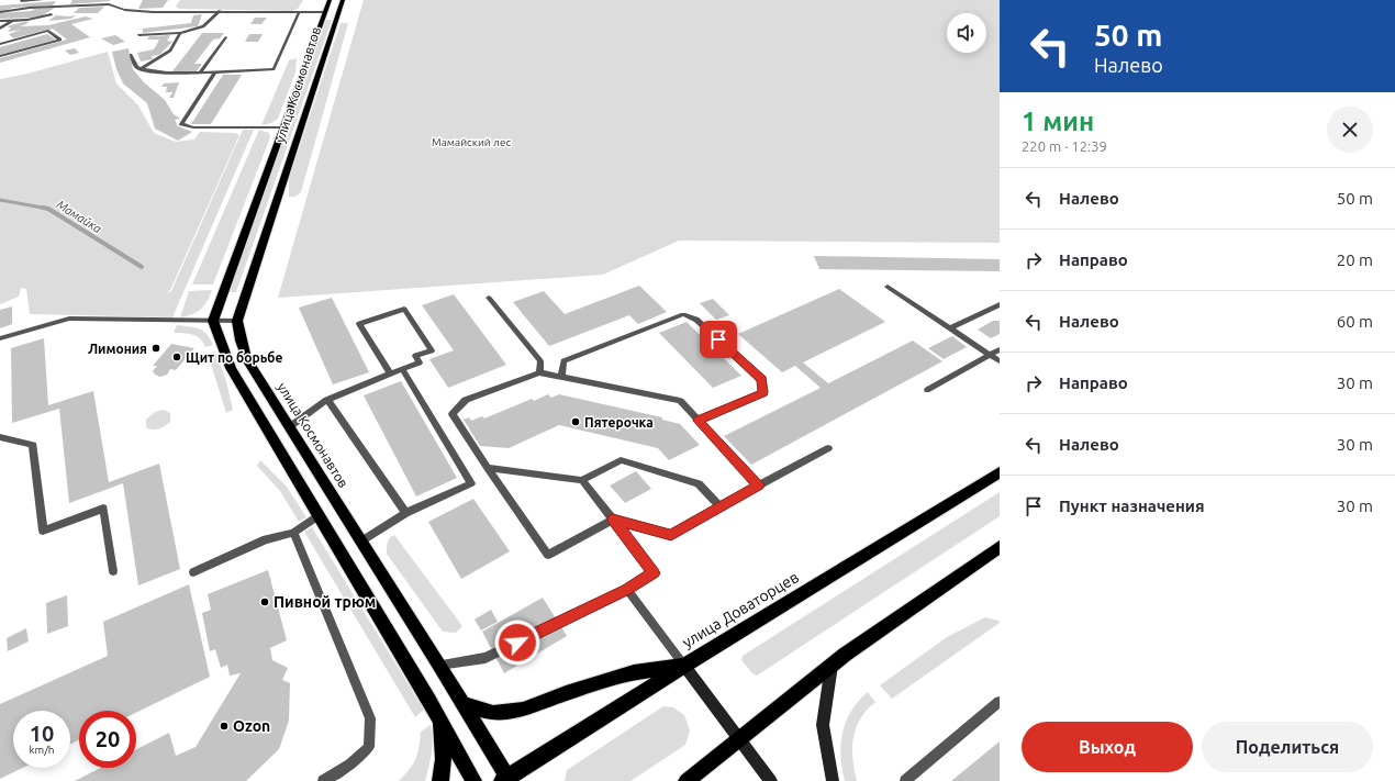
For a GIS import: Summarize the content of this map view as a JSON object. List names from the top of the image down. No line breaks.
{"streets":{"main road":["улица Космонавтов","улица Доваторцев"]},"crossings":[["улица Космонавтов","улица Доваторцев"]],"water":["Мамайка"],"parks":["Мамайский лес"],"places":["Лимония","Щит по борьбе","Пятерочка","Пивной трюм","Ozon"],"page":{"turn":["50 m","Налево"],"heading":["1 мин","220 m · 12:39"],"list":[{"name":"Налево","value":"50 m"},{"name":"Направо","value":"20 m"},{"name":"Налево","value":"60 m"},{"name":"Направо","value":"30 m"},{"name":"Налево","value":"30 m"},{"name":"Пункт назначения","value":"30 m"}],"speed":"10 km/h","limit":"20","buttons":["Выход","Поделиться"]}}
